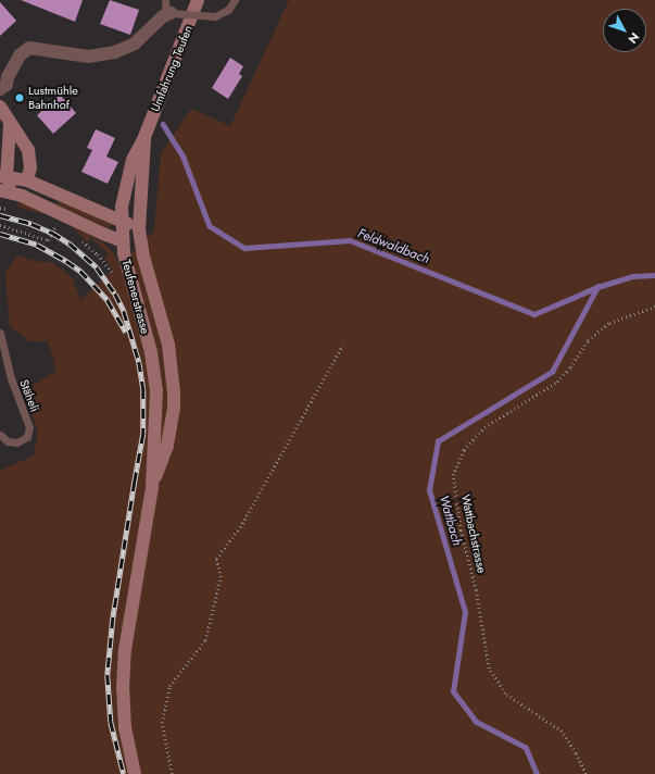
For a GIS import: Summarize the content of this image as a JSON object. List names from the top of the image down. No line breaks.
{"streets":{"main road":["Umfahrung Teufen","Teufenerstrasse"],"lane":["Stäheli"],"path":["Wattbachstrasse"]},"crossings":[["Umfahrung Teufen","Teufenerstrasse"]],"water":["Feldwaldbach","Wattbach"],"places":["Lustmühle Bahnhof"],"north":"bottom right"}
